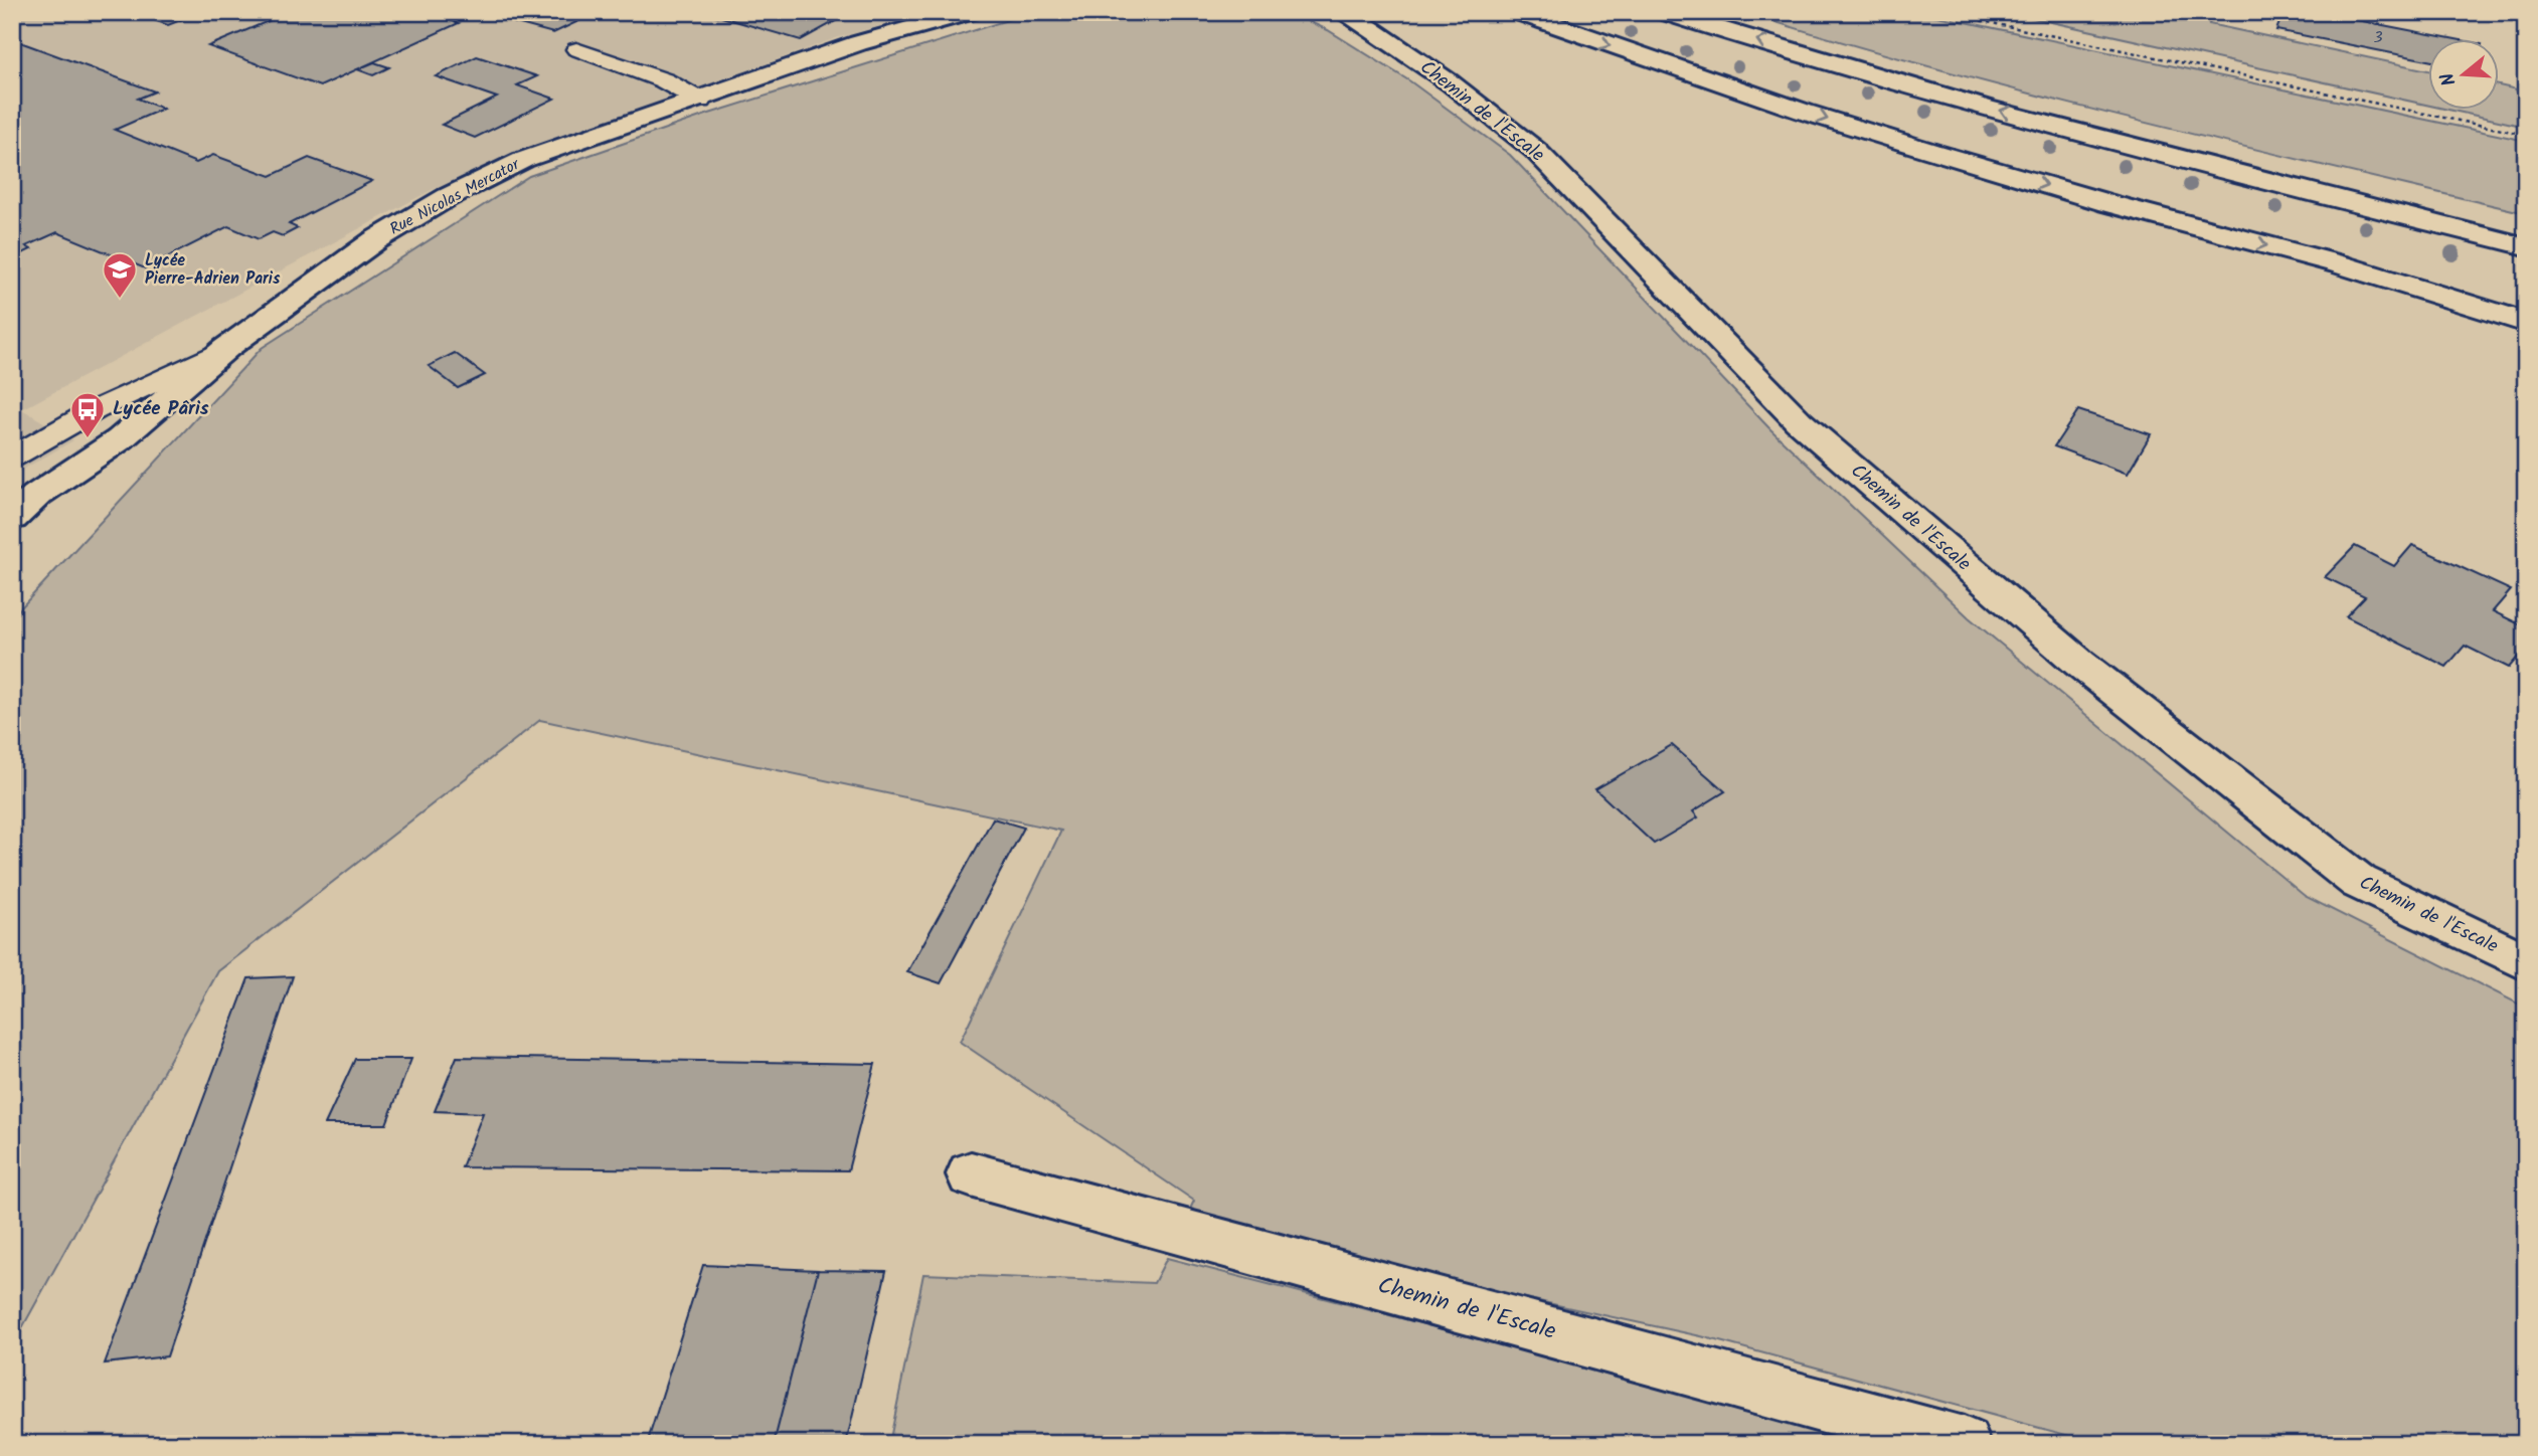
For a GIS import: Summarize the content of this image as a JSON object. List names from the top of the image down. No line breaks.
{"streets":{"main road":["Chemin de l'Escale","Rue Nicolas Mercator"]},"places":{"school or university":["Lycée Pierre-Adrien Paris"],"bus stop":["Lycée Pâris"]},"house_numbers":["3"],"north":"left"}
